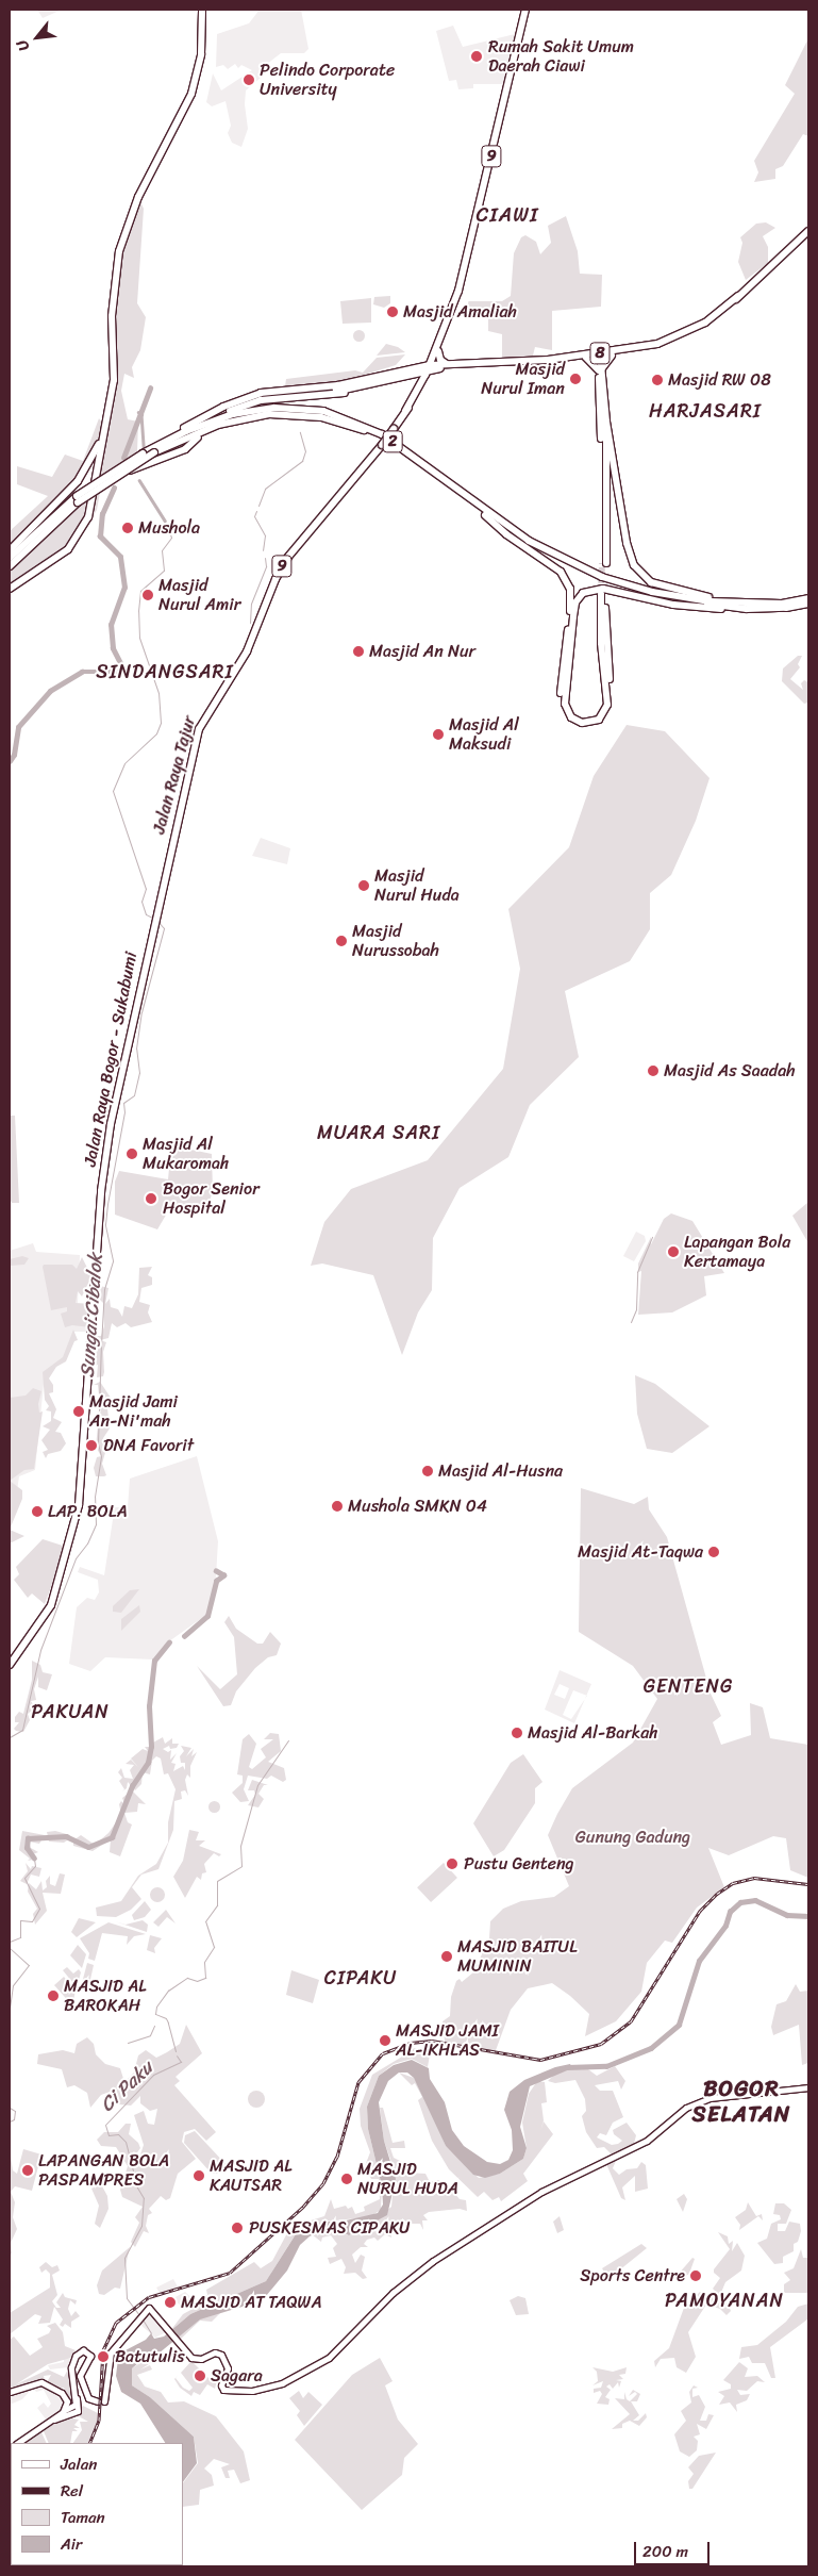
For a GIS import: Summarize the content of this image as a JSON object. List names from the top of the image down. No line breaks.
{"streets":{"highway":["9","8","2","Jalan Raya Tajur","Jalan Raya Bogor - Sukabumi"]},"crossings":[["8","2"],["8","Jalan Raya Tajur"],["2","Jalan Raya Tajur"],["Jalan Raya Tajur","Jalan Raya Bogor - Sukabumi"]],"districts":["CIAWI","HARJASARI","SINDANGSARI","MUARA SARI","GENTENG","PAKUAN","CIPAKU","BOGOR SELATAN","PAMOYANAN"],"water":["Sungai Cibalok","Ci Paku"],"parks":["Gunung Gadung"],"places":["Rumah Sakit Umum Daerah Ciawi","Pelindo Corporate University","Masjid Amaliah","Masjid Nurul Iman","Masjid RW 08","Mushola","Masjid Nurul Amir","Masjid An Nur","Masjid Al Maksudi","Masjid Nurul Huda","Masjid Nurussobah","Masjid As Saadah","Masjid Al Mukaromah","Bogor Senior Hospital","Lapangan Bola Kertamaya","Masjid Jami An-Ni'mah","DNA Favorit","Masjid Al-Husna","Mushola SMKN 04","LAP. BOLA","Masjid At-Taqwa","Masjid Al-Barkah","Pustu Genteng","MASJID BAITUL MUMININ","MASJID AL BAROKAH","MASJID JAMI AL-IKHLAS","LAPANGAN BOLA PASPAMPRES","MASJID AL KAUTSAR","MASJID NURUL HUDA","PUSKESMAS CIPAKU","Sports Centre","MASJID AT TAQWA","Batutulis","Sagara"],"legend":["Jalan","Rel","Taman","Air"],"scale_bar":"200 m","north":"bottom left"}
